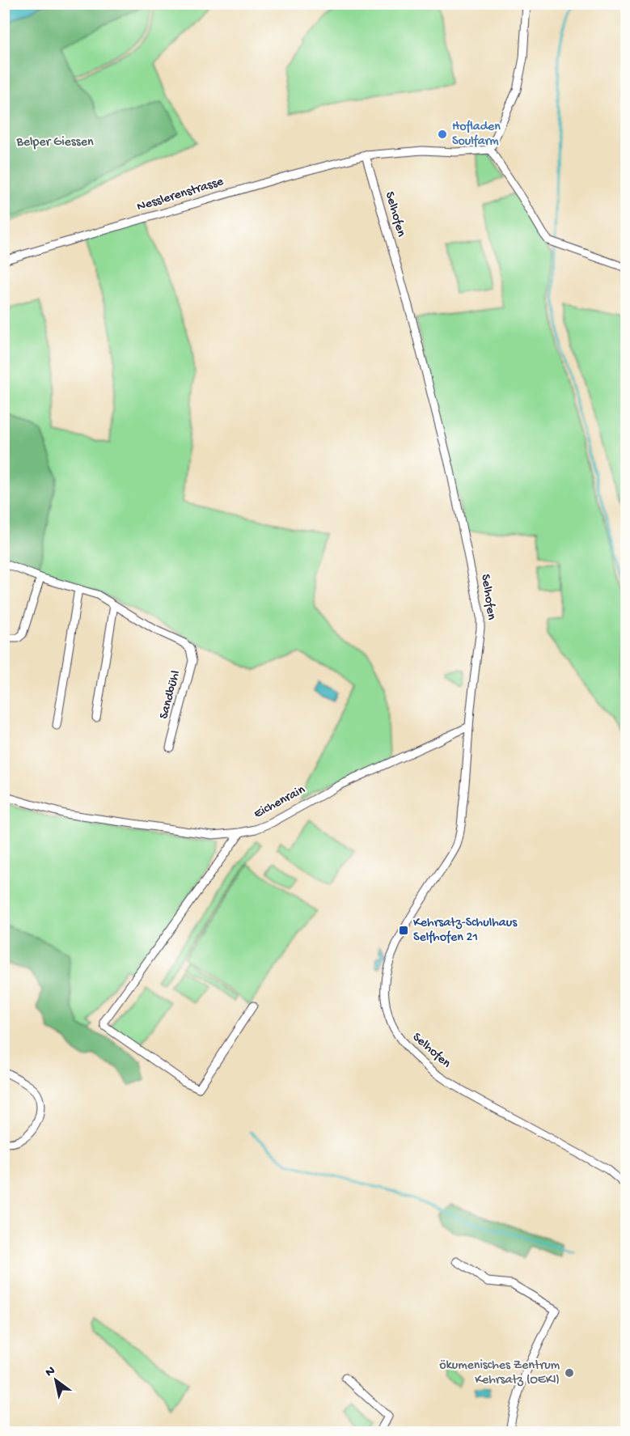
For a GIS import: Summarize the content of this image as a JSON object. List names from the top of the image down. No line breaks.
{"streets":{"street":["Nesslerenstrasse","Selhofen","Sandbühl","Eichenrain"]},"crossings":[["Nesslerenstrasse","Selhofen"],["Selhofen","Eichenrain"]],"parks":["Belper Giessen"],"places":{"other":["Hofladen Soulfarm","ökumenisches Zentrum Kehrsatz (OEKI)"],"transit":["Kehrsatz-Schulhaus Selfhofen 21"]},"north":"top left"}
